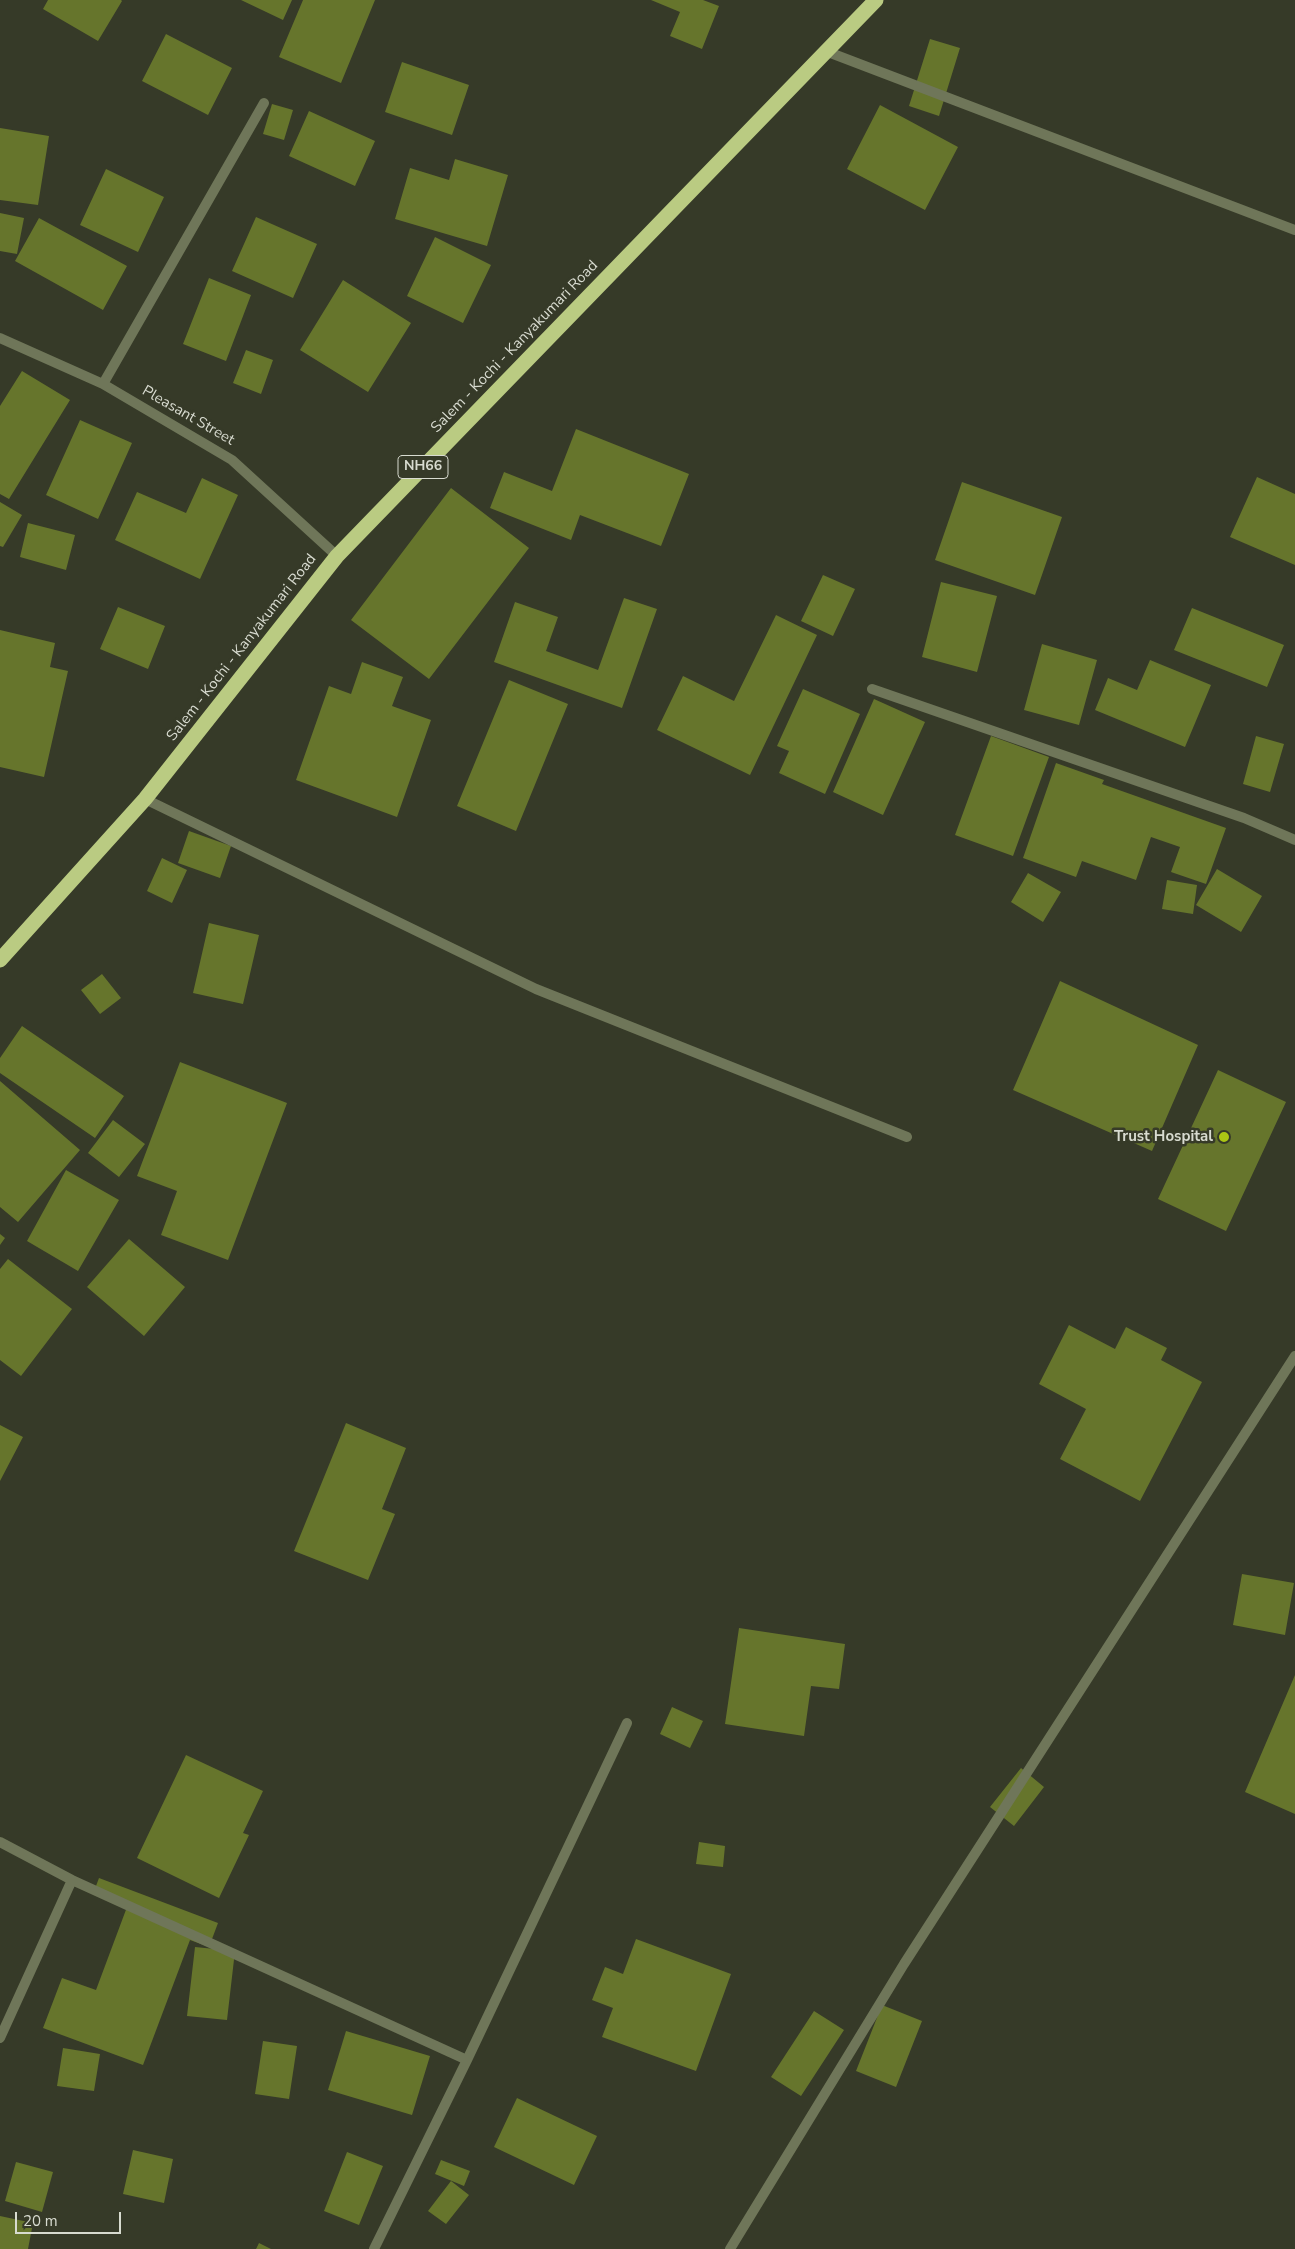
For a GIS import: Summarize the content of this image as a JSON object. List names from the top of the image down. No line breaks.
{"streets":{"highway":["Salem - Kochi - Kanyakumari Road","NH66"],"street":["Pleasant Street"]},"crossings":[["Salem - Kochi - Kanyakumari Road","Pleasant Street"]],"places":["Trust Hospital"],"scale_bar":"20 m"}
